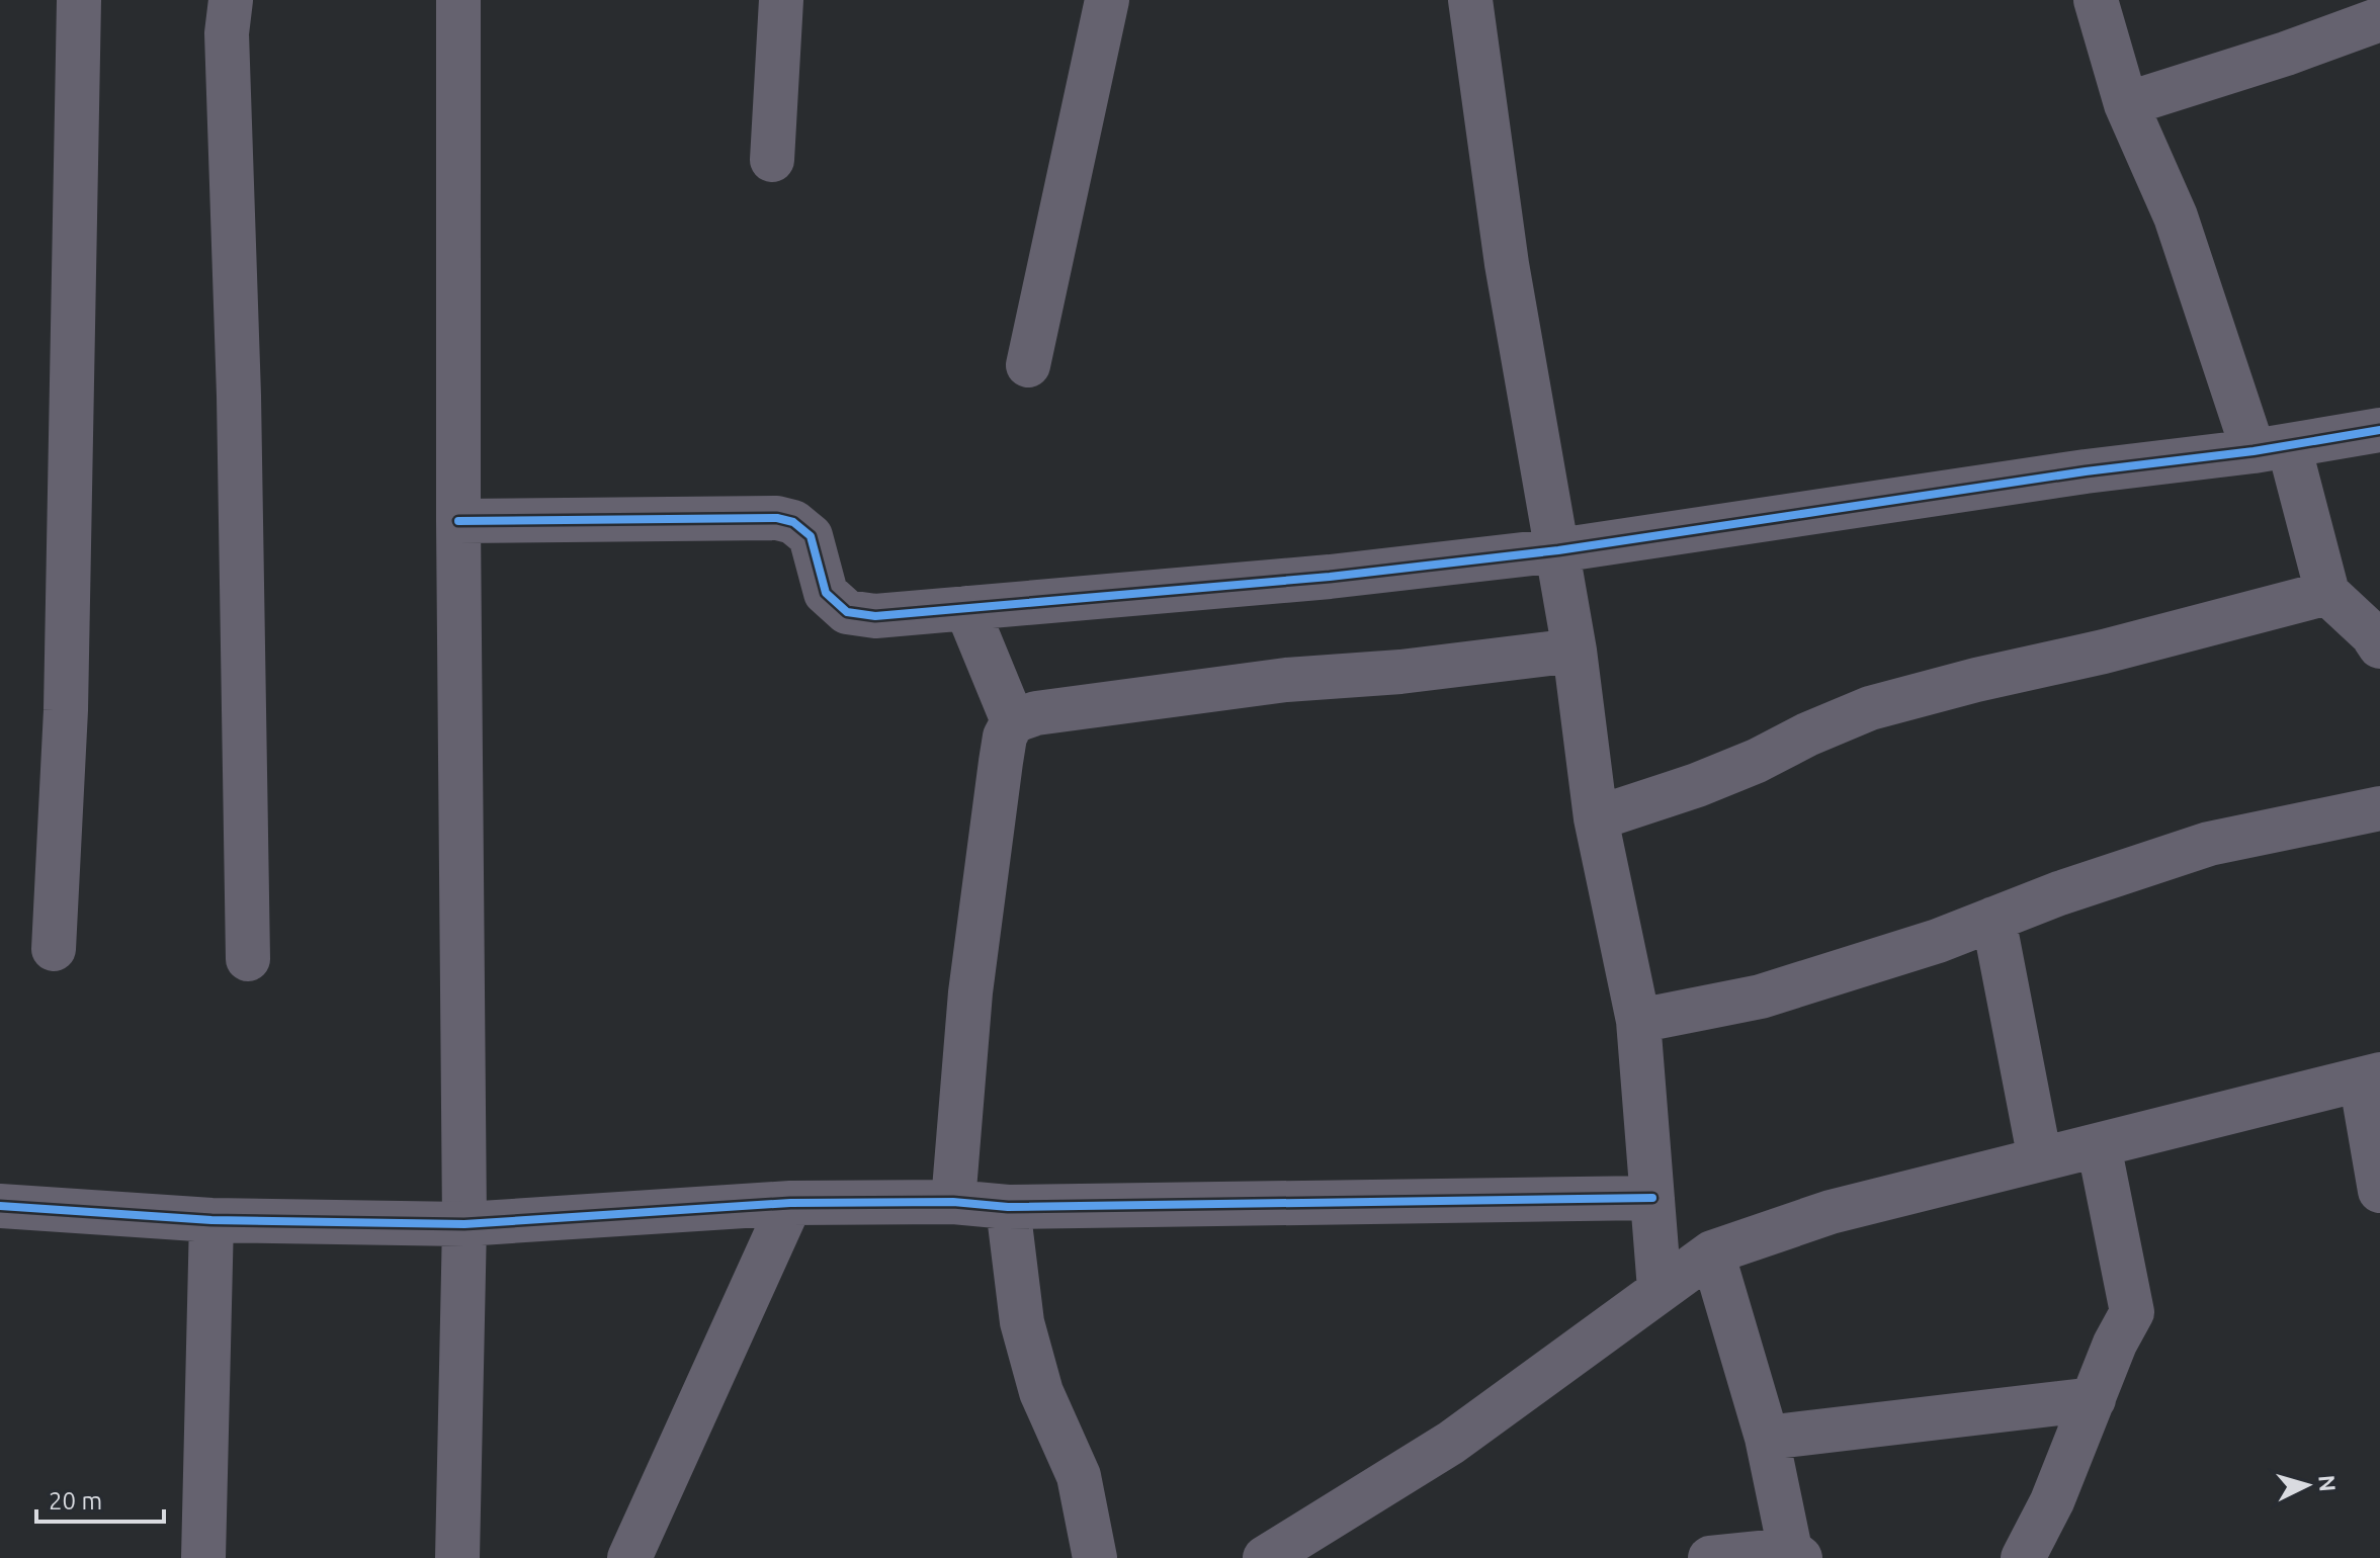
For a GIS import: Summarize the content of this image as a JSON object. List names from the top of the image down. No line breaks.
{"scale_bar":"20 m","north":"right"}
